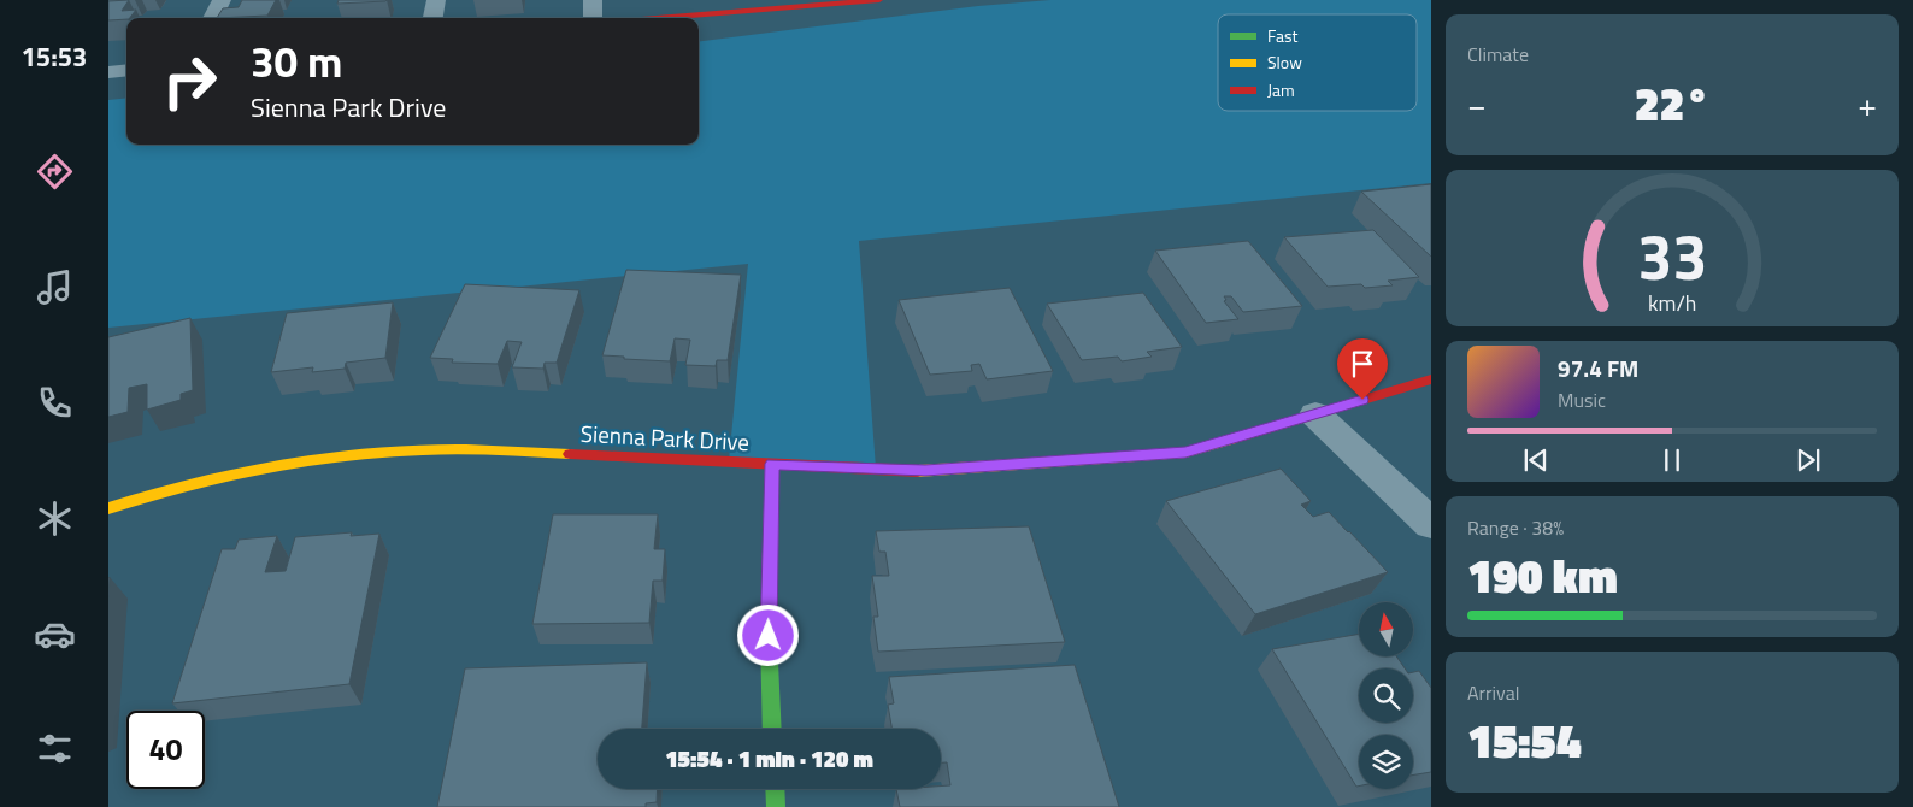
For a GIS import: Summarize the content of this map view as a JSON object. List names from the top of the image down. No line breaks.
{"streets":{"street":["Sienna Park Drive"]},"legend":["Fast","Slow","Jam"],"north":"top","page":{"tabs":"15:53","tile":["Climate",["Range · 38%","190 km"],["Arrival","15:54"]],"turn":["30 m","Sienna Park Drive"],"heat":["−","22°","+"],"song":["97.4 FM","Music"],"limit":"40","trip":"15:54 · 1 min · 120 m","gauge":["33","km/h"]}}
